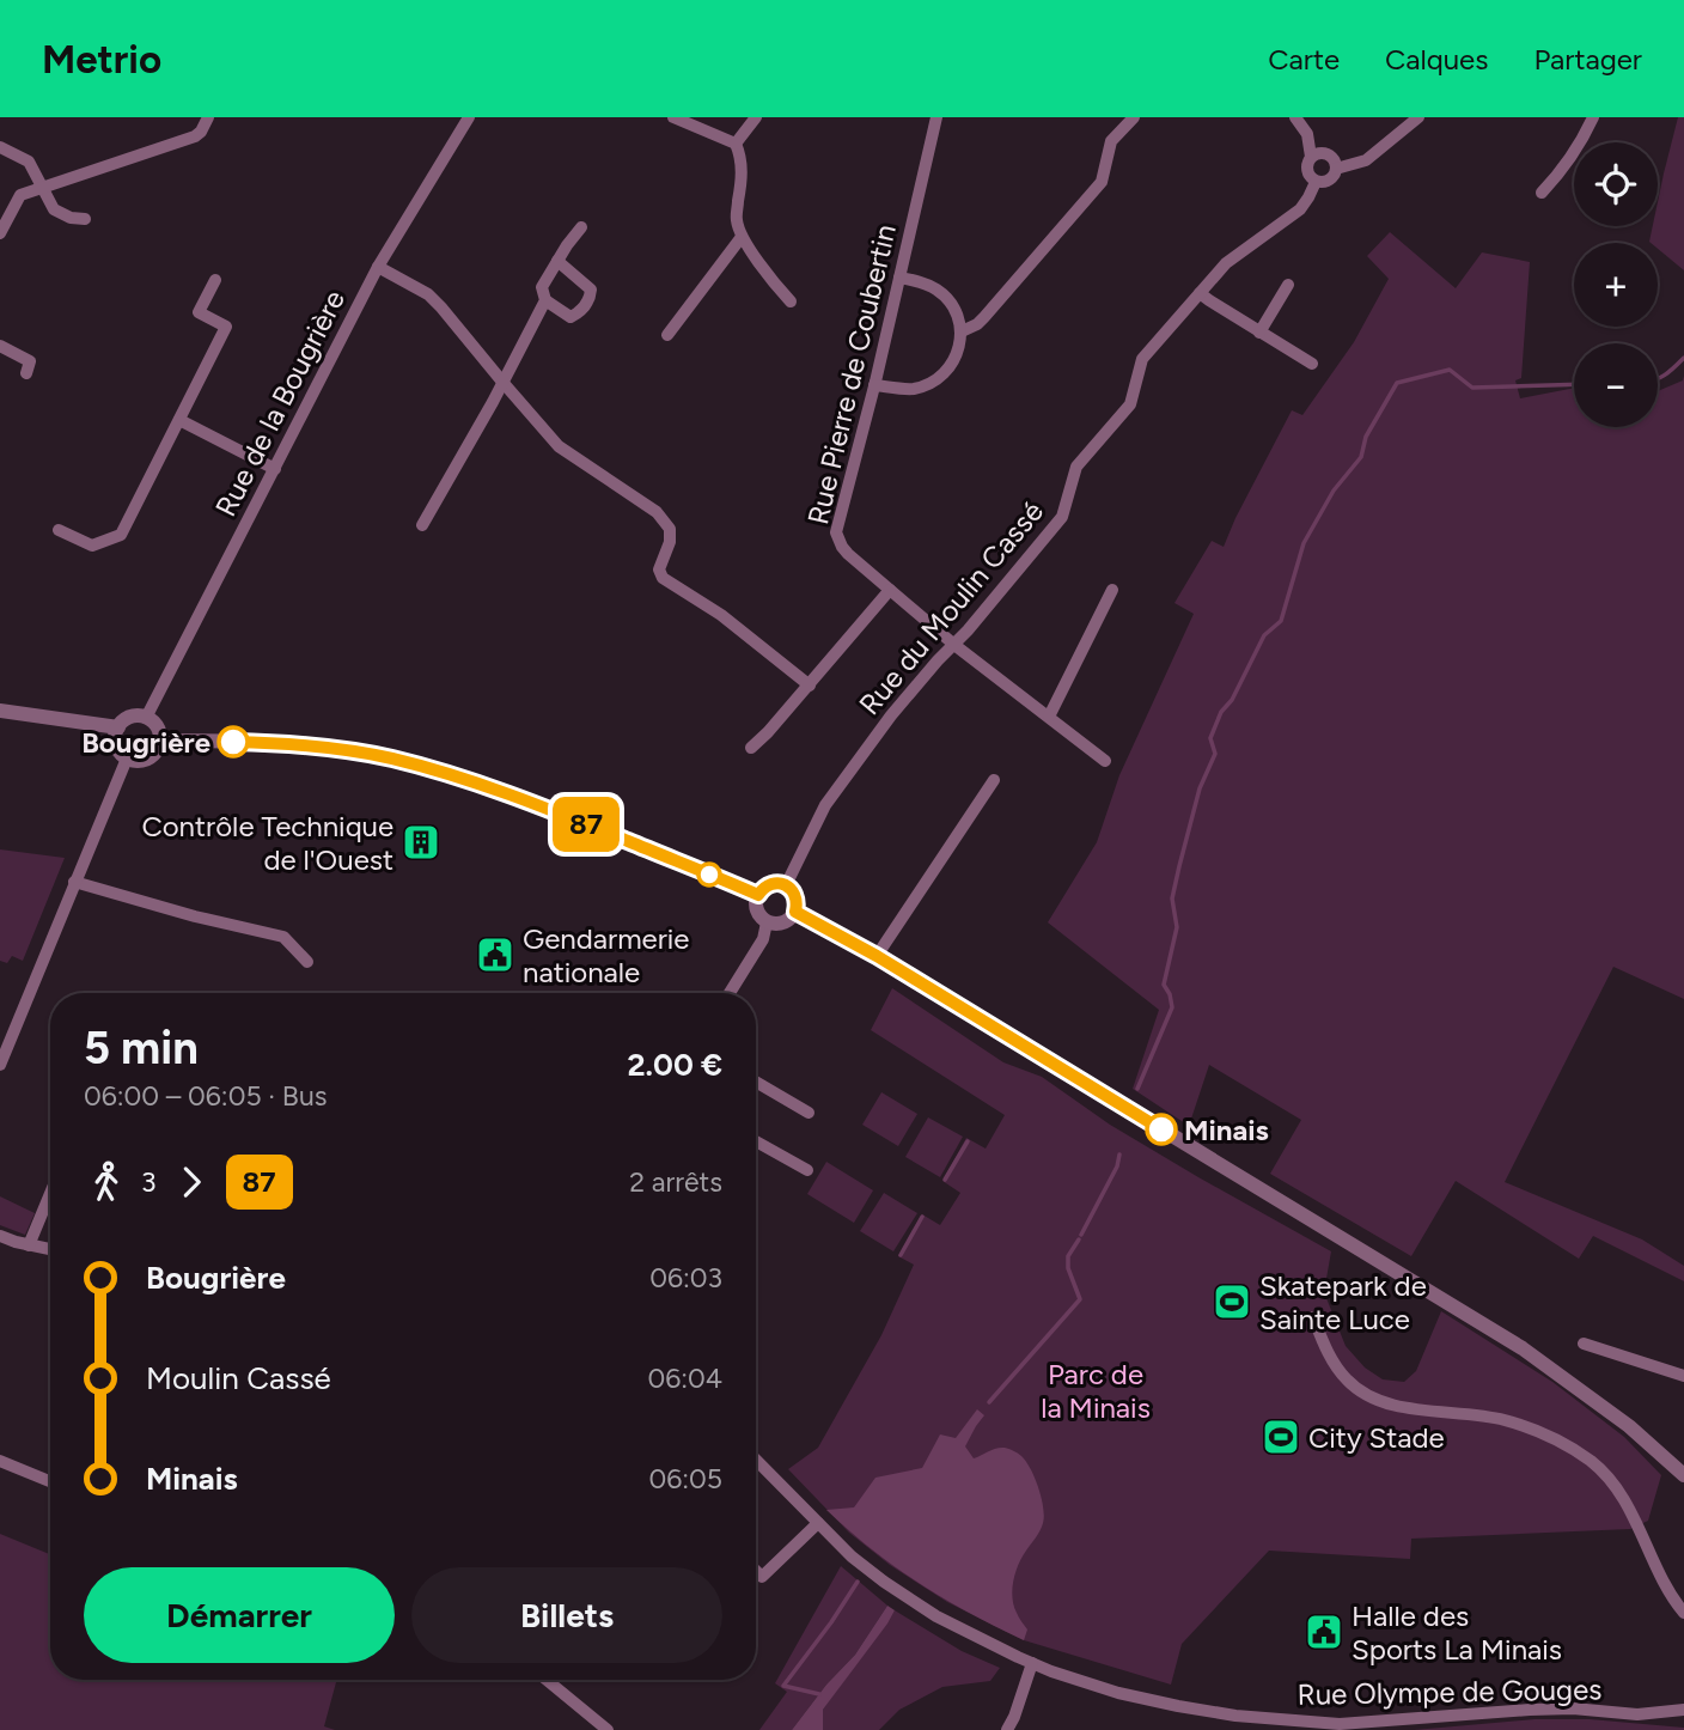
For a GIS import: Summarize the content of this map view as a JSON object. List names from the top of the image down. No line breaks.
{"streets":{"street":["Rue Pierre de Coubertin","Rue de la Bougrière","Rue du Moulin Cassé","Rue Olympe de Gouges"]},"crossings":[["Rue Pierre de Coubertin","Rue du Moulin Cassé"]],"parks":["Parc de la Minais"],"places":{"other":["Bougrière","Minais"],"building":["Contrôle Technique de l'Ouest"],"public building":["Gendarmerie nationale","Halle des Sports La Minais"],"sports":["Skatepark de Sainte Luce","City Stade"]},"lines":["bus line 87"],"page":{"header":"Metrio","nav":["Carte","Calques","Partager"],"on_map":"87","map_buttons":["+","−"],"heading":["5 min","06:00 – 06:05 · Bus","2.00 €"],"legs":["3","87","2 arrêts"],"list":[{"name":"Bougrière","value":"06:03"},{"name":"Moulin Cassé","value":"06:04"},{"name":"Minais","value":"06:05"}],"buttons":["Démarrer","Billets"]}}
